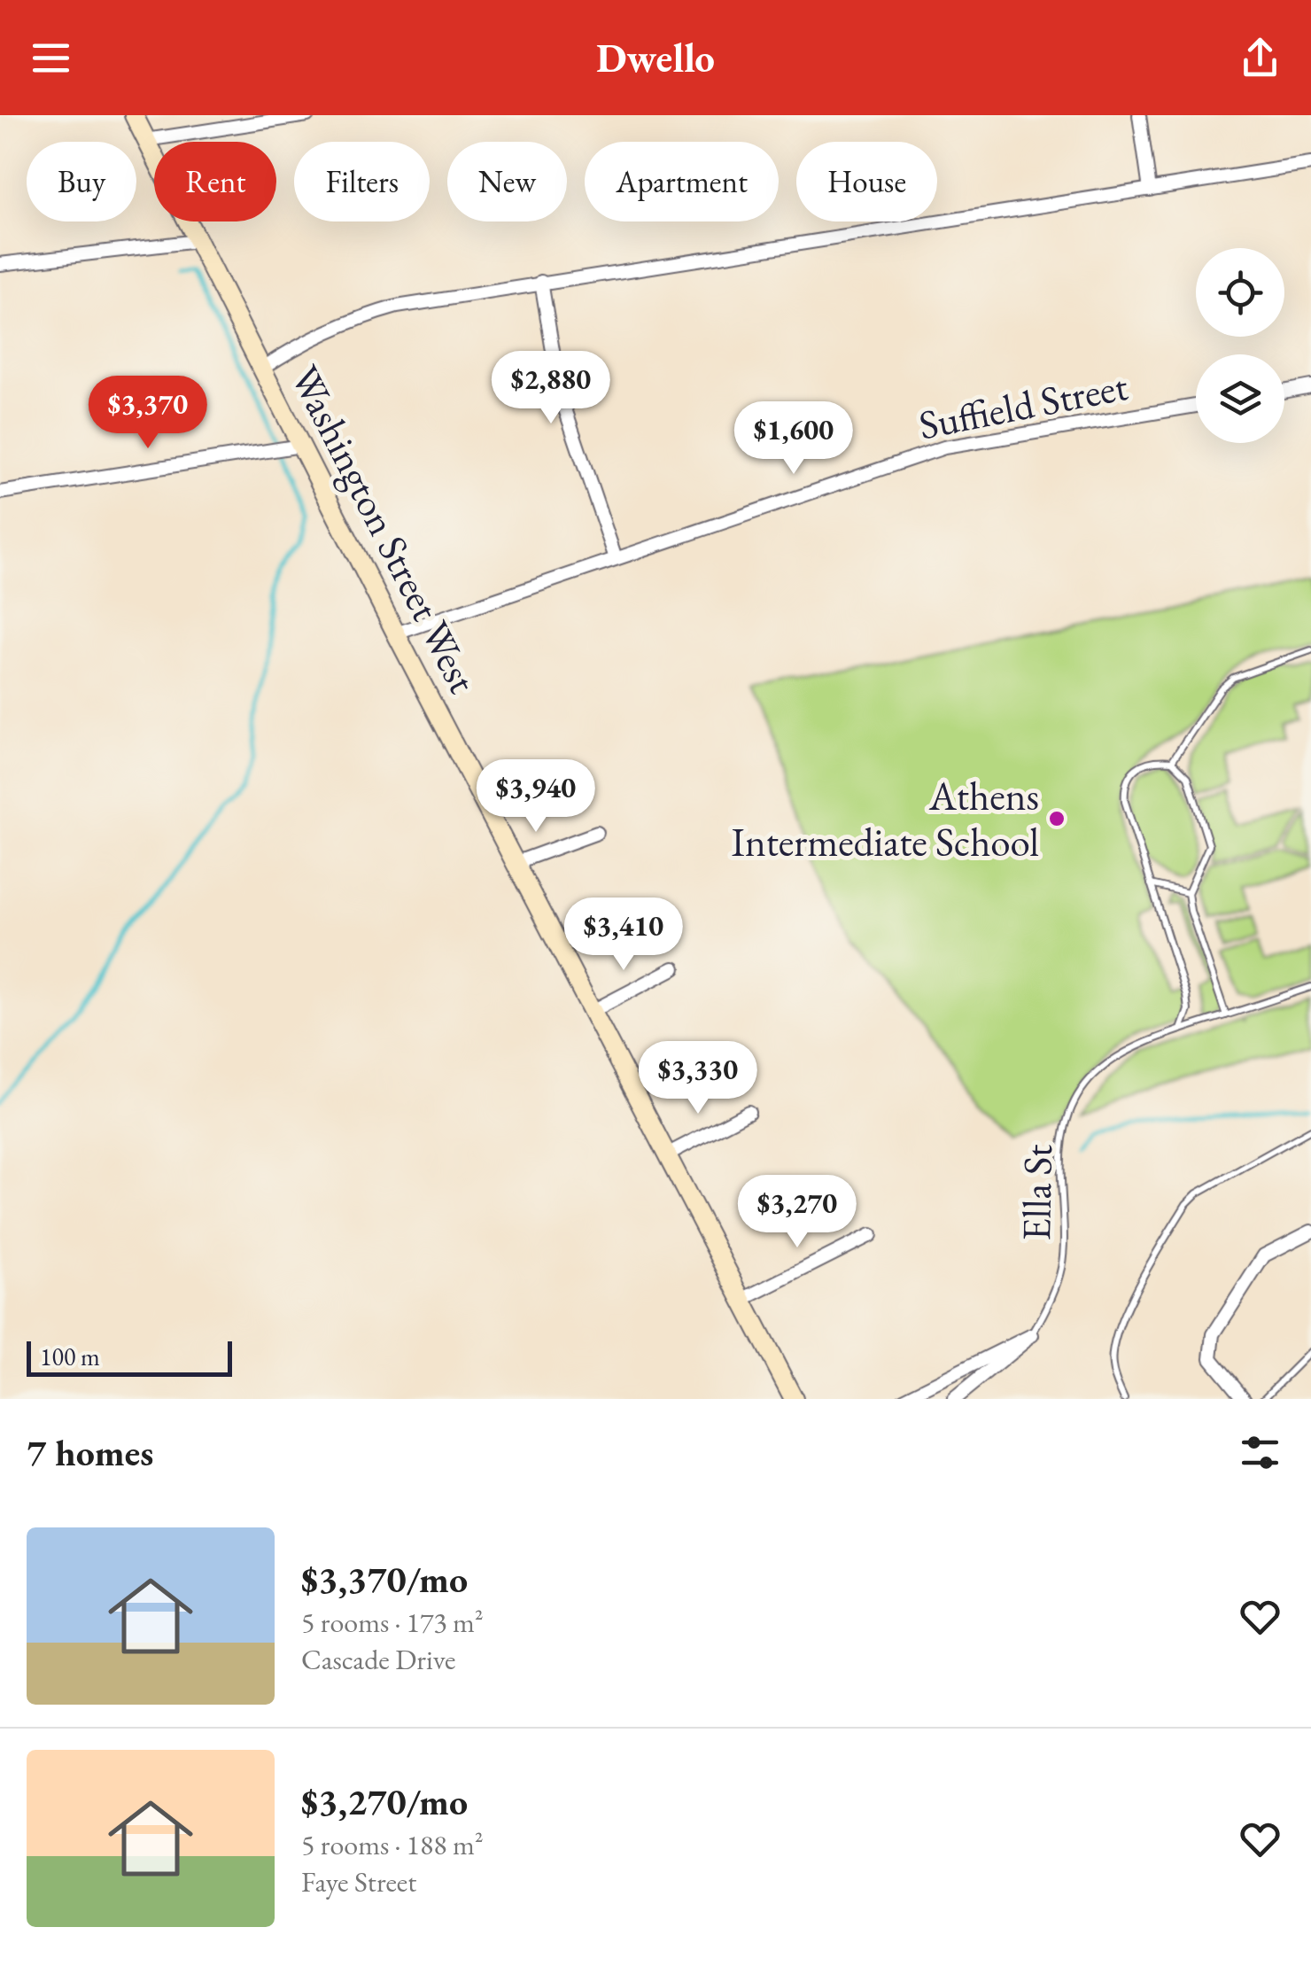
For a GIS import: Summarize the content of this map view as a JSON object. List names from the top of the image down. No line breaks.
{"streets":{"street":["Suffield Street","Washington Street West"],"lane":["Ella St"]},"crossings":[["Suffield Street","Washington Street West"]],"places":["Athens Intermediate School"],"scale_bar":"100 m","page":{"header":"Dwello","chip":["Buy","Rent","Filters","New","Apartment","House"],"price":["$2,880","$3,370","$1,600","$3,940","$3,410","$3,330","$3,270"],"scale":"100 m","heading":"7 homes","list":[{"name":"$3,370/mo","note":"5 rooms · 173 m² · Cascade Drive"},{"name":"$3,270/mo","note":"5 rooms · 188 m² · Faye Street"}]}}
